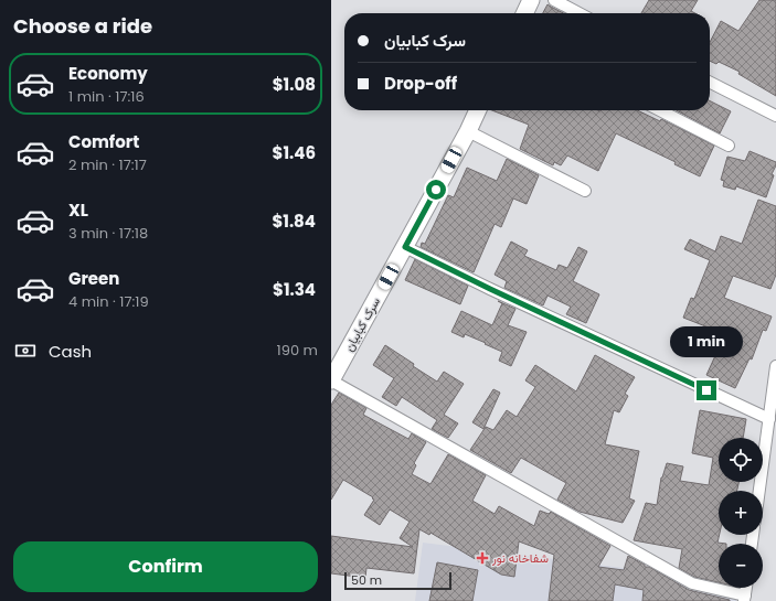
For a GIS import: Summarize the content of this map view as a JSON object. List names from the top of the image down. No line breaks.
{"streets":{"street":["سرک کبابیان"]},"places":{"health":["شفاخانه نور"]},"scale_bar":"50 m","page":{"heading":"Choose a ride","banner":["سرک کبابیان","Drop-off"],"list":[{"name":"Economy","note":"1 min · 17:16","value":"$1.08"},{"name":"Comfort","note":"2 min · 17:17","value":"$1.46"},{"name":"XL","note":"3 min · 17:18","value":"$1.84"},{"name":"Green","note":"4 min · 17:19","value":"$1.34"}],"pay":["Cash","190 m"],"bubble":"1 min","map_buttons":["+","−"],"buttons":"Confirm","scale":"50 m"}}
